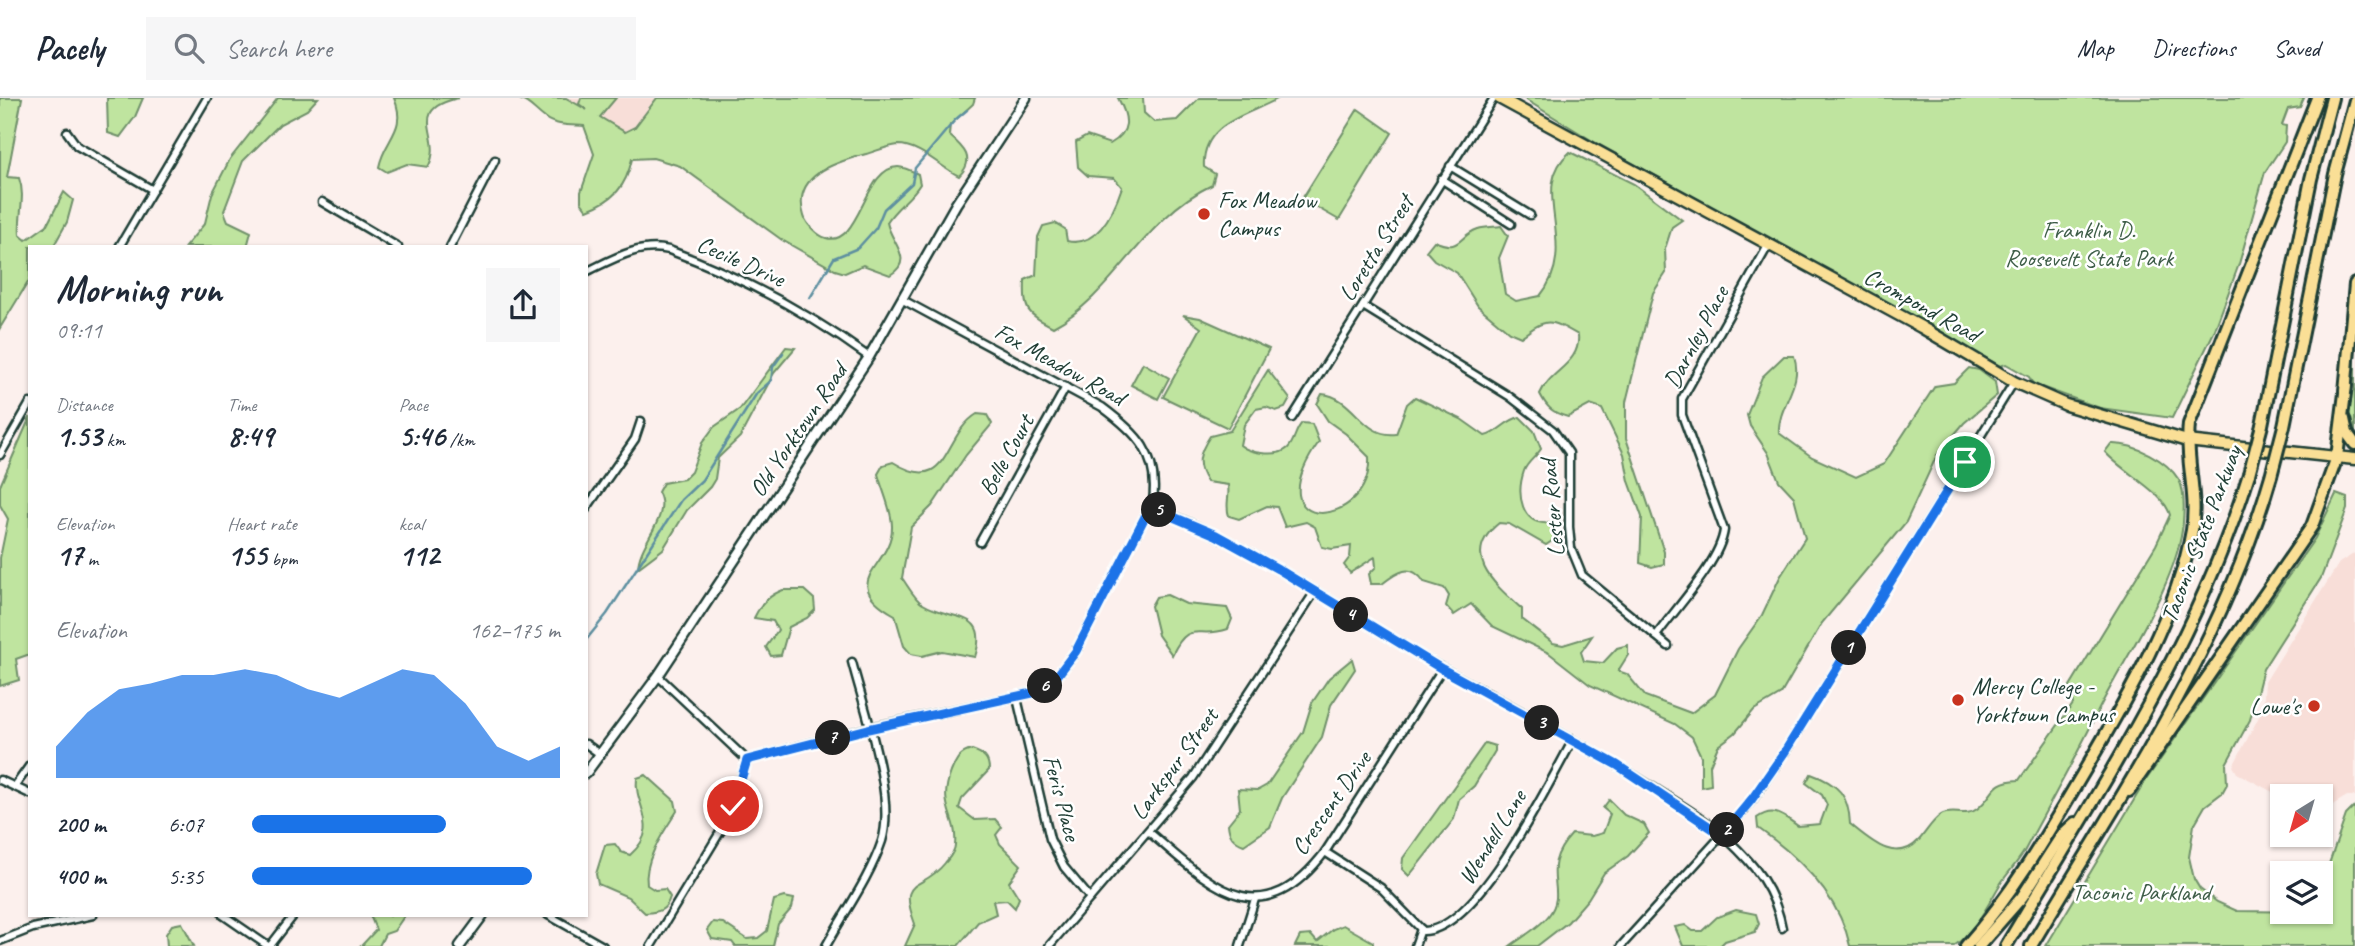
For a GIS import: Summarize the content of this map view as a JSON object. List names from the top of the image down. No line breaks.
{"streets":{"highway":["Crompond Road","Taconic State Parkway"],"main road":["Old Yorktown Road"],"street":["Loretta Street","Cecile Drive","Darnley Place","Fox Meadow Road","Belle Court","Lester Road","Larkspur Street","Feris Place","Crescent Drive","Wendell Lane"]},"crossings":[["Loretta Street","Crompond Road"],["Loretta Street","Lester Road"],["Cecile Drive","Old Yorktown Road"],["Crompond Road","Darnley Place"],["Darnley Place","Lester Road"],["Fox Meadow Road","Old Yorktown Road"],["Fox Meadow Road","Belle Court"],["Larkspur Street","Feris Place"]],"parks":["Franklin D. Roosevelt State Park","Taconic Parkland"],"places":["Fox Meadow Campus","Mercy College - Yorktown Campus","Lowe's"],"north":"bottom left","page":{"header":"Pacely","search":"Search here","nav":["Map","Directions","Saved"],"heading":["Morning run","09:11"],"stats":[["Distance","1.53 km"],["Time","8:49"],["Pace","5:46 /km"],["Elevation","17 m"],["Heart rate","155 bpm"],["kcal","112"]],"pins":["5","4","1","6","3","7","2"],"chart":["Elevation","162–175 m"],"list":[{"name":"200 m","note":"6:07"},{"name":"400 m","note":"5:35"}]}}
